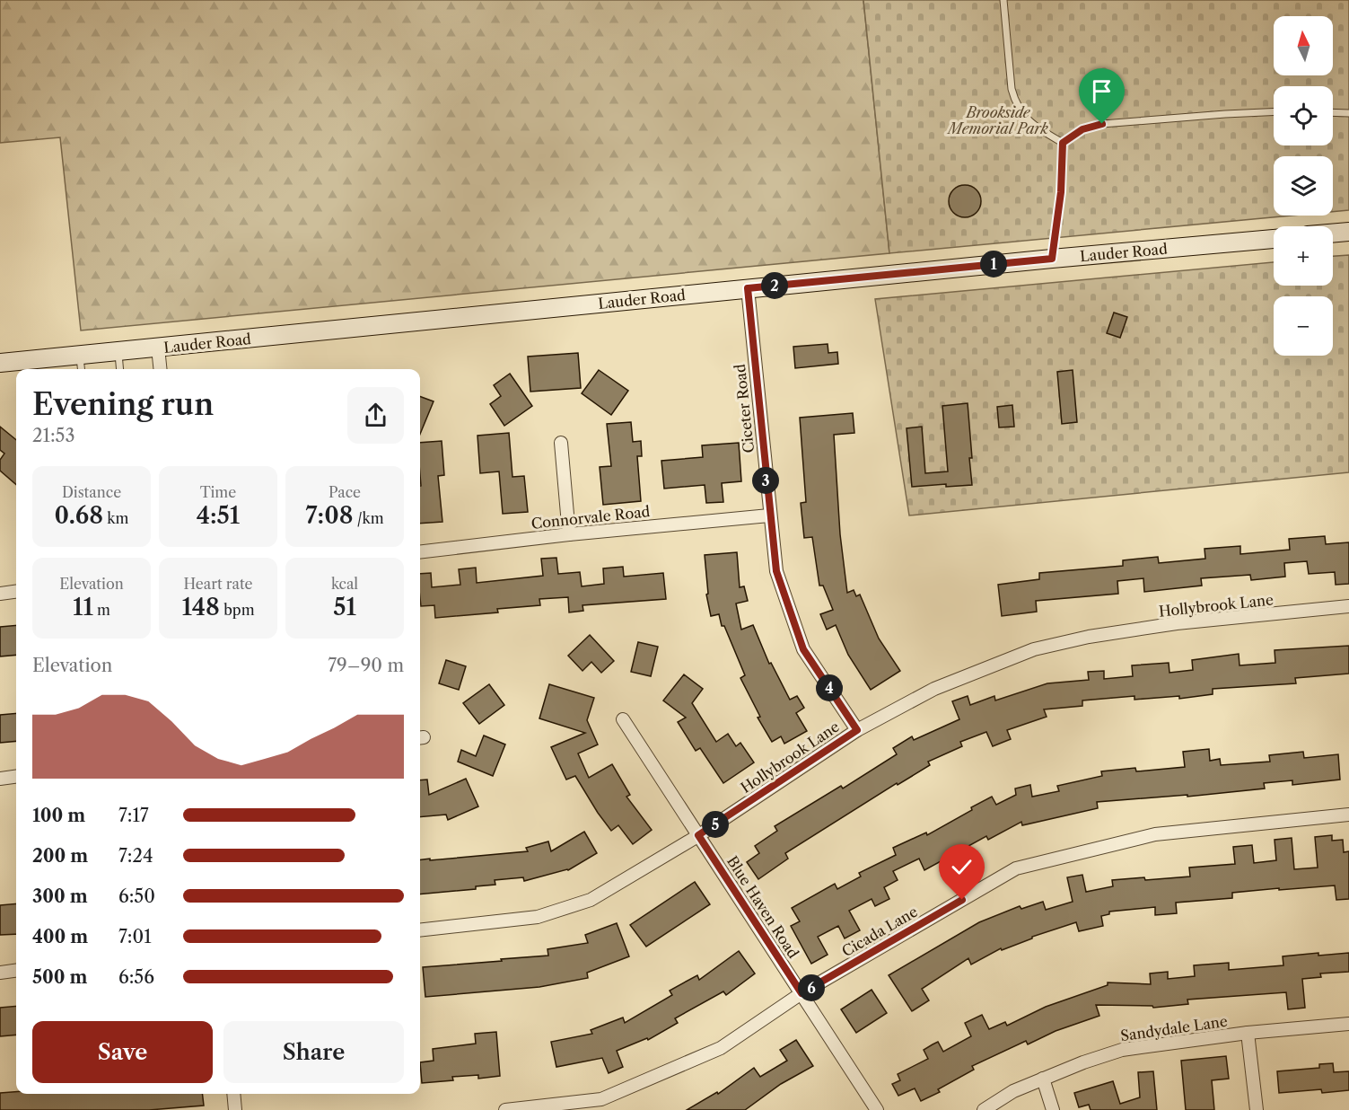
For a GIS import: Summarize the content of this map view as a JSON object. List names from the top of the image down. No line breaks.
{"streets":{"main road":["Lauder Road"],"street":["Ciceter Road","Connorvale Road","Hollybrook Lane","Blue Haven Road","Cicada Lane","Sandydale Lane"]},"crossings":[["Lauder Road","Ciceter Road"],["Ciceter Road","Connorvale Road"],["Ciceter Road","Hollybrook Lane"],["Hollybrook Lane","Blue Haven Road"],["Blue Haven Road","Cicada Lane"]],"parks":["Brookside Memorial Park"],"north":"top","page":{"map_buttons":["+","−"],"pins":["1","2","3","4","5","6"],"heading":["Evening run","21:53"],"stats":[["Distance","0.68 km"],["Time","4:51"],["Pace","7:08 /km"],["Elevation","11 m"],["Heart rate","148 bpm"],["kcal","51"]],"chart":["Elevation","79–90 m"],"list":[{"name":"100 m","note":"7:17"},{"name":"200 m","note":"7:24"},{"name":"300 m","note":"6:50"},{"name":"400 m","note":"7:01"},{"name":"500 m","note":"6:56"}],"buttons":["Save","Share"]}}
